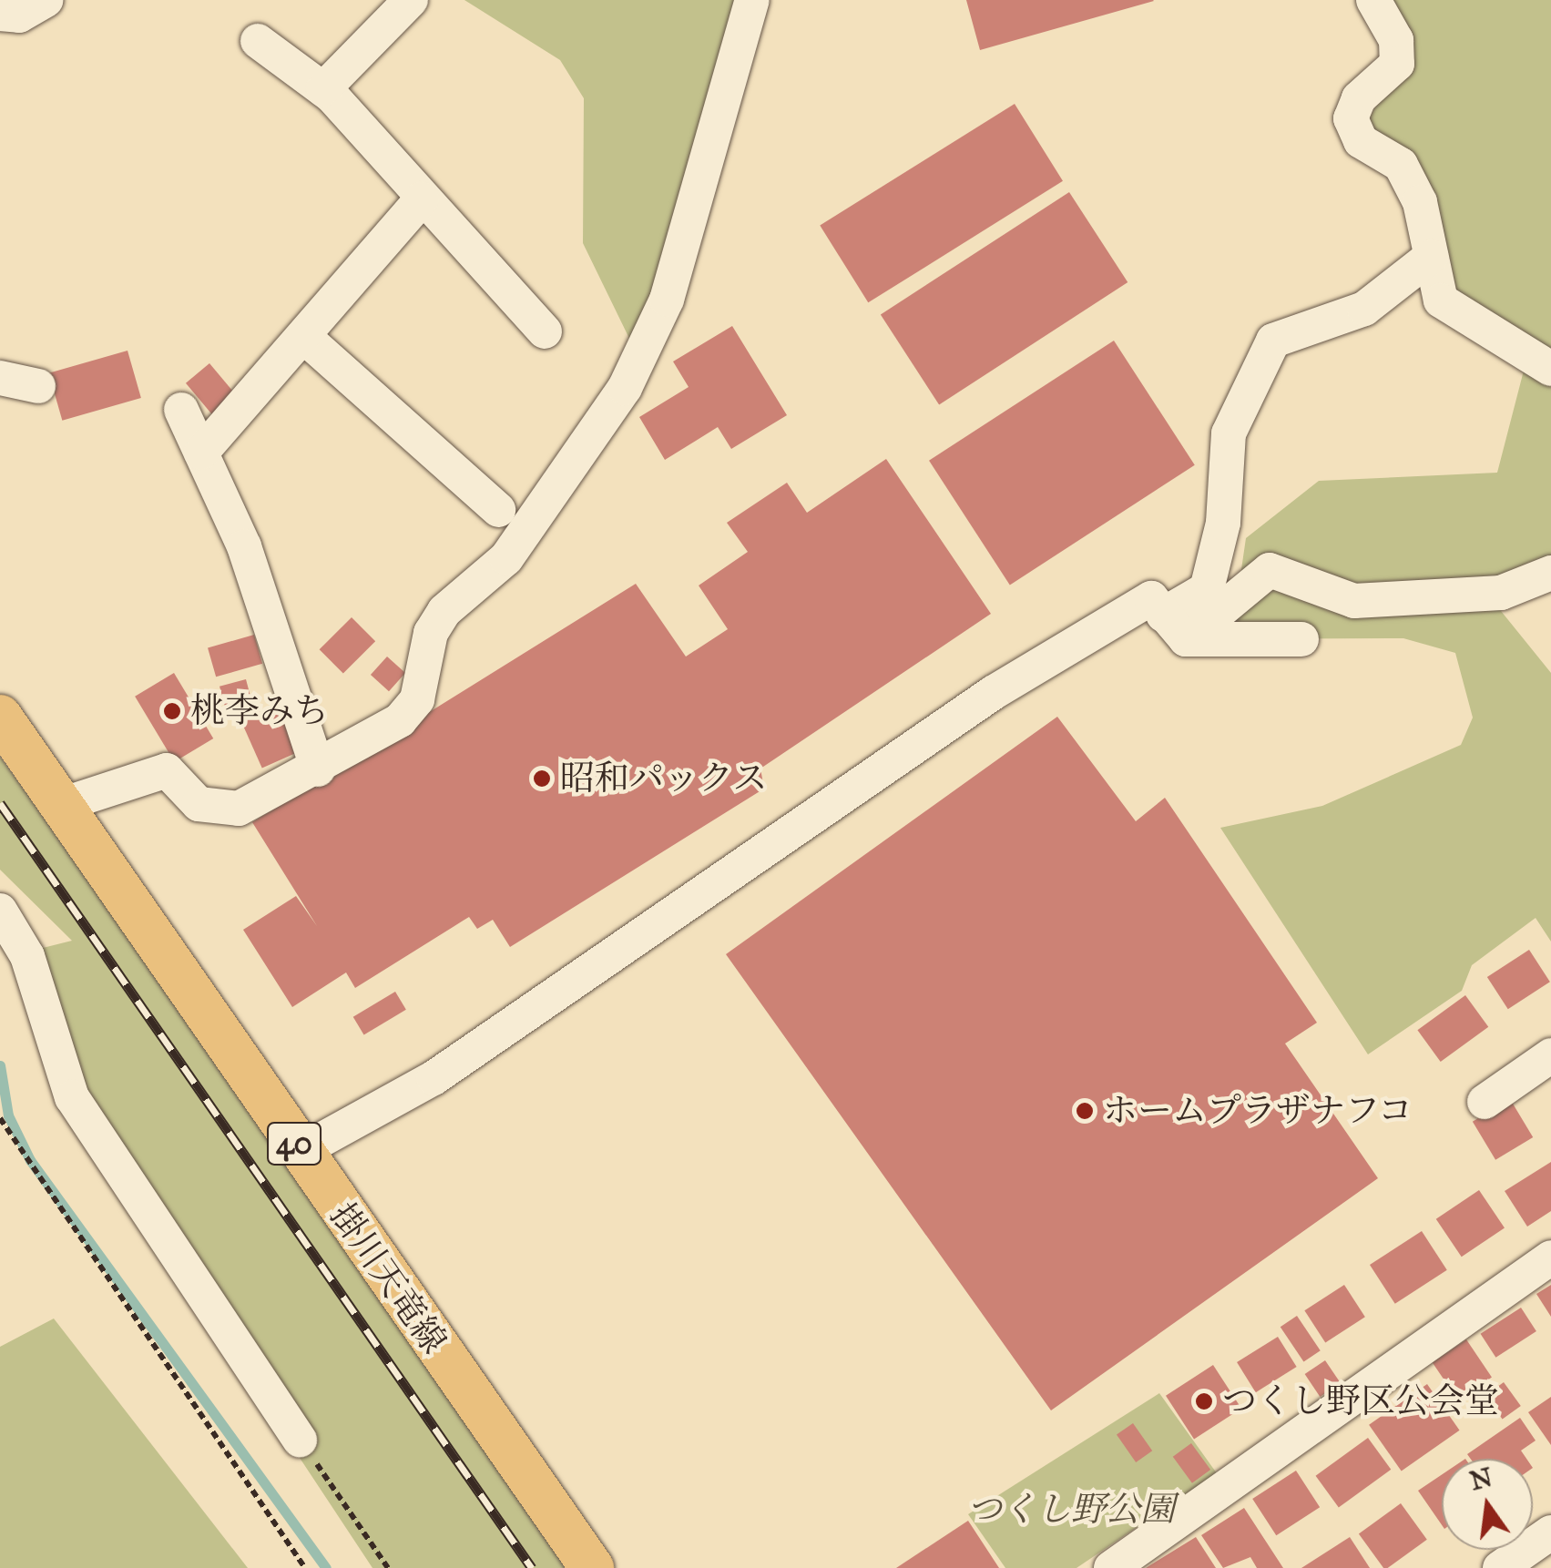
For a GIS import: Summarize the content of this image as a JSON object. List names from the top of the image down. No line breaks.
{"streets":{"main road":["40","掛川天竜線"]},"parks":["つくし野公園"],"places":["桃李みち","昭和パックス","ホームプラザナフコ","つくし野区公会堂"],"north":"top"}
